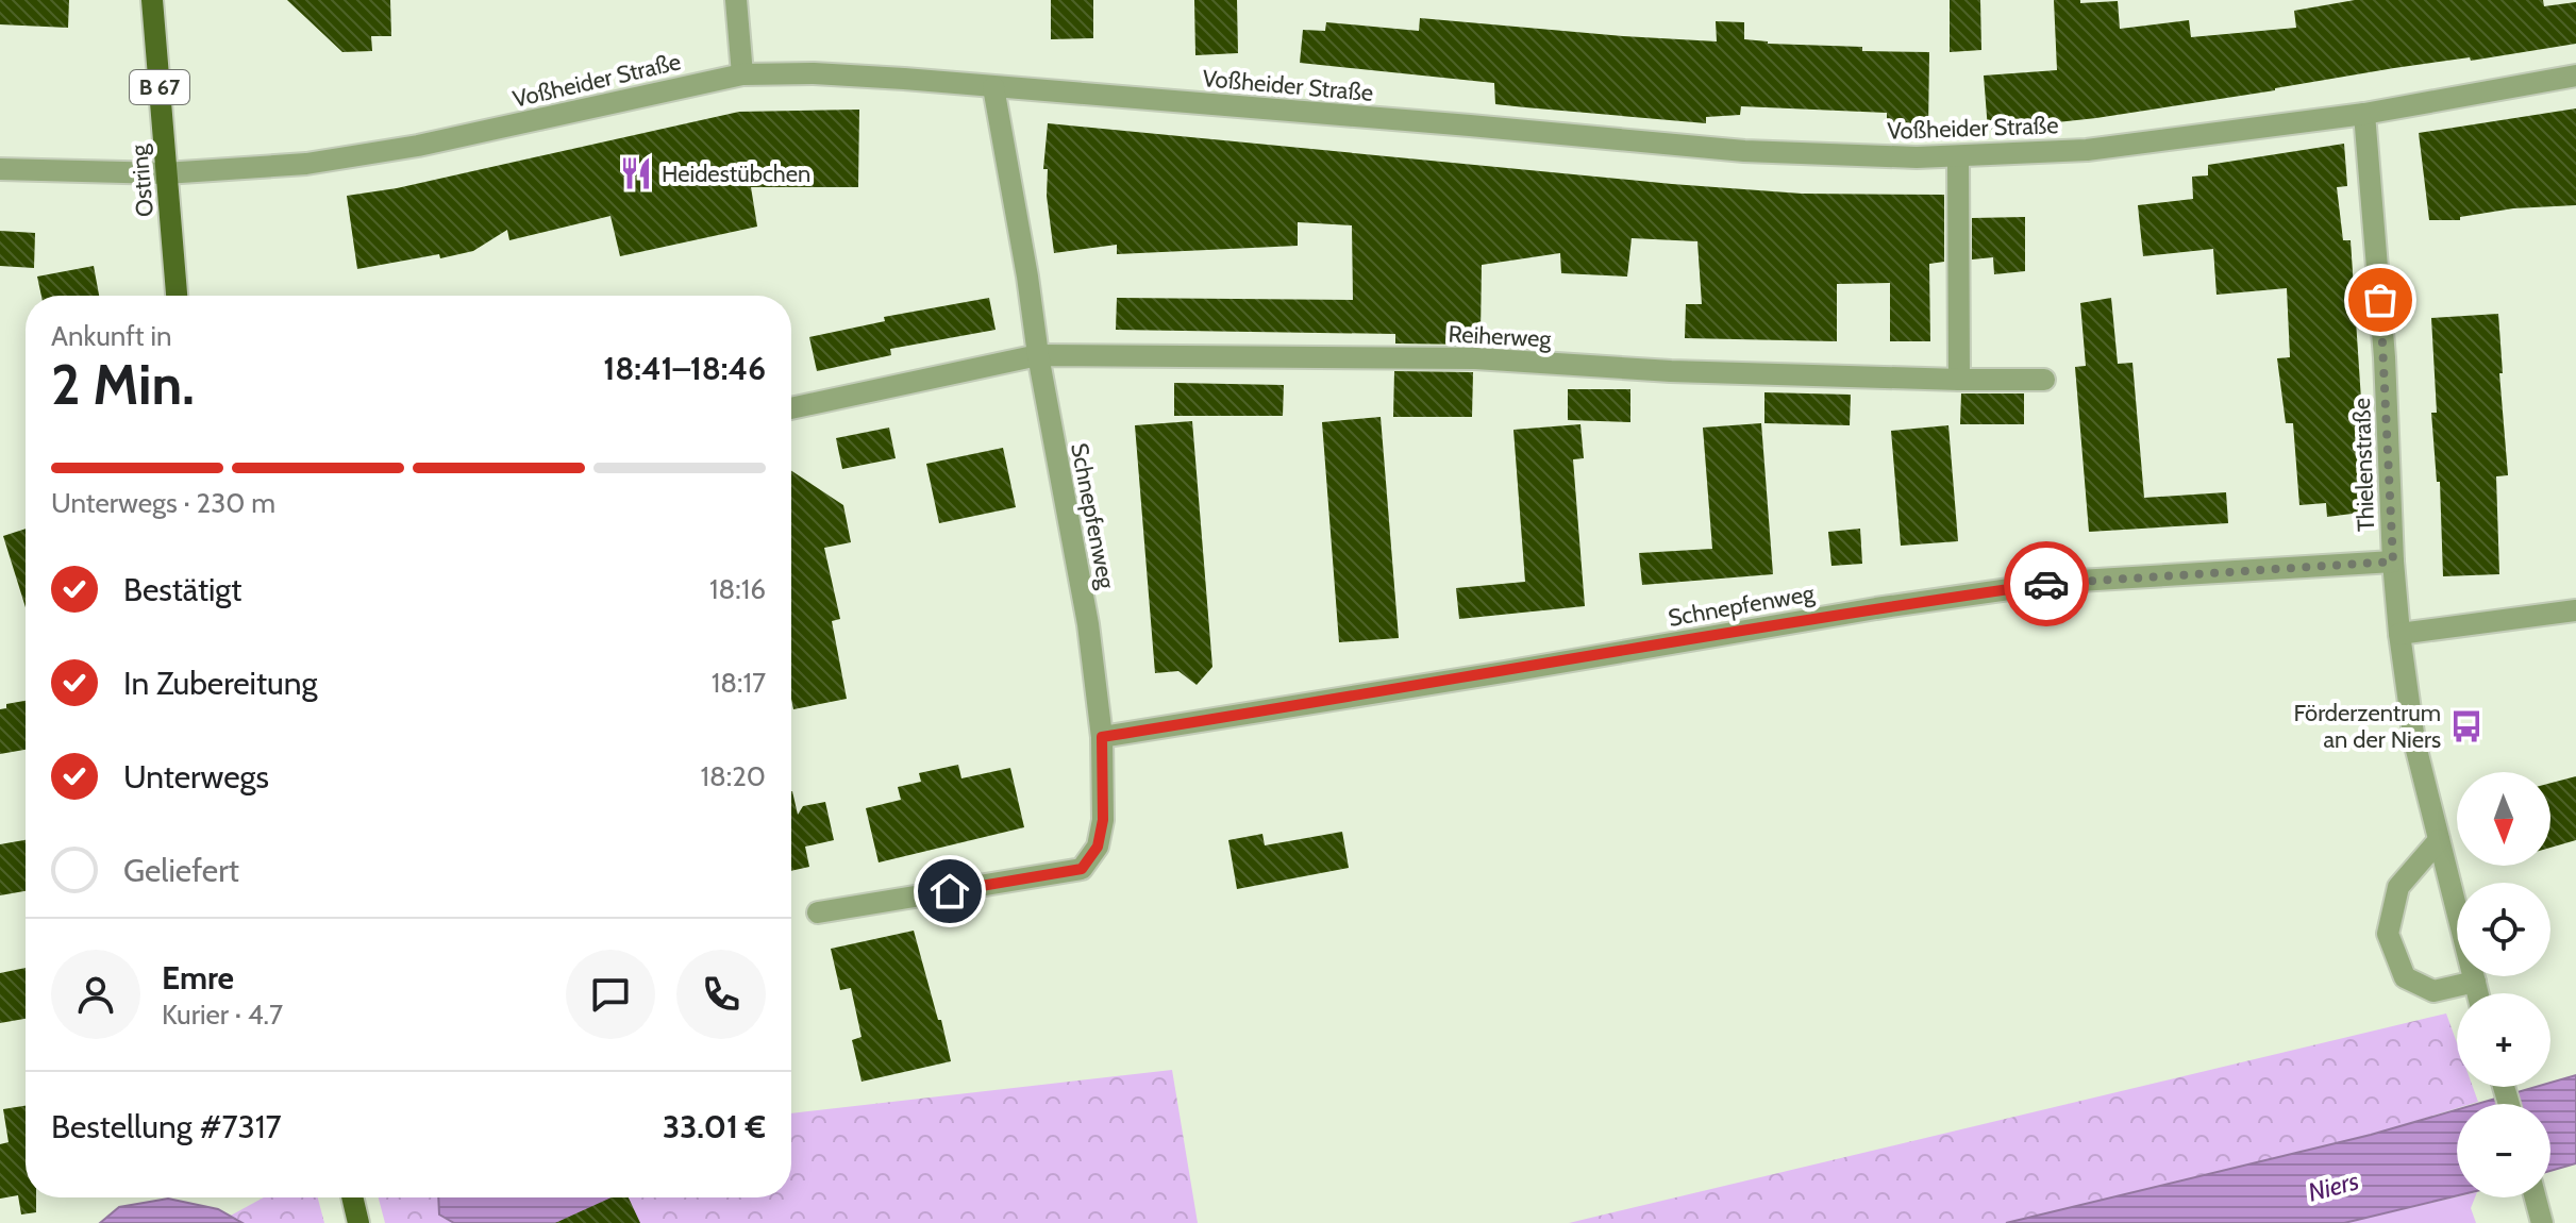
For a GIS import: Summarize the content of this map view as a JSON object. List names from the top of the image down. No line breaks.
{"streets":{"main road":["B 67","Ostring"],"street":["Voßheider Straße","Reiherweg","Thielenstraße","Schnepfenweg"]},"crossings":[["Voßheider Straße","Ostring"],["Voßheider Straße","Thielenstraße"],["Voßheider Straße","Schnepfenweg"],["Reiherweg","Schnepfenweg"],["Thielenstraße","Schnepfenweg"]],"water":["Niers"],"places":{"restaurant":["Heidestübchen"],"bus stop":["Förderzentrum an der Niers"]},"north":"bottom","page":{"heading":["2 Min.","Ankunft in","18:41–18:46"],"panel":["Emre","Kurier · 4.7","Bestellung #7317","33.01 €"],"bar":"Unterwegs · 230 m","list":[["Bestätigt","18:16"],["In Zubereitung","18:17"],["Unterwegs","18:20"],"Geliefert"],"map_buttons":["+","−"]}}
